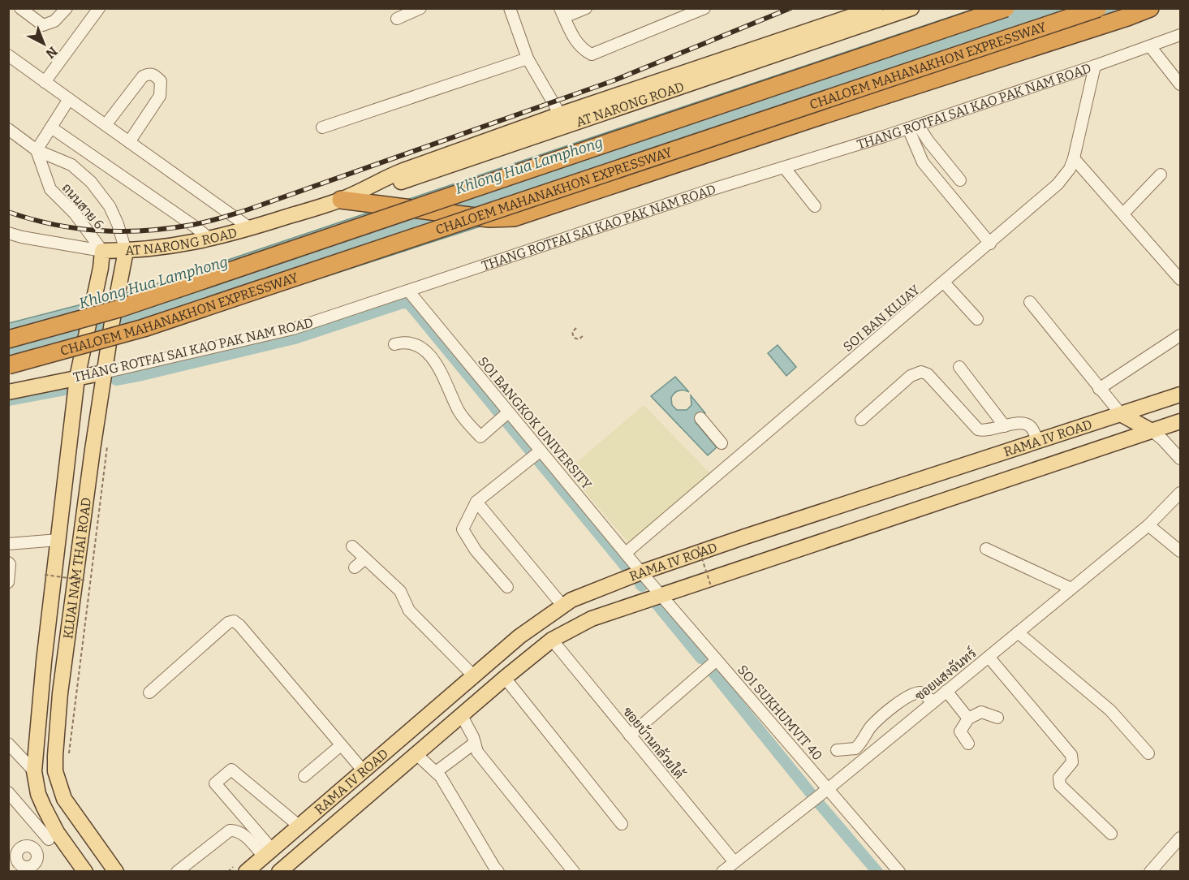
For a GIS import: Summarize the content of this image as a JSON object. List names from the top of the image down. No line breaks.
{"streets":{"highway":["CHALOEM MAHANAKHON EXPRESSWAY"],"main road":["AT NARONG ROAD","THANG ROTFAI SAI KAO PAK NAM ROAD","RAMA IV ROAD","KLUAI NAM THAI ROAD"],"street":["ถนนสาย 6","SOI BAN KLUAY","SOI BANGKOK UNIVERSITY","ซอยแสงจันทร์","SOI SUKHUMVIT 40","ซอยบ้านกล้วยใต้"]},"crossings":[["AT NARONG ROAD","ถนนสาย 6"],["AT NARONG ROAD","KLUAI NAM THAI ROAD"],["THANG ROTFAI SAI KAO PAK NAM ROAD","SOI BAN KLUAY"],["THANG ROTFAI SAI KAO PAK NAM ROAD","SOI BANGKOK UNIVERSITY"],["THANG ROTFAI SAI KAO PAK NAM ROAD","KLUAI NAM THAI ROAD"],["ถนนสาย 6","KLUAI NAM THAI ROAD"],["SOI BAN KLUAY","SOI BANGKOK UNIVERSITY"],["SOI BANGKOK UNIVERSITY","RAMA IV ROAD"],["SOI BANGKOK UNIVERSITY","SOI SUKHUMVIT 40"],["RAMA IV ROAD","SOI SUKHUMVIT 40"],["RAMA IV ROAD","ซอยบ้านกล้วยใต้"],["ซอยแสงจันทร์","SOI SUKHUMVIT 40"],["ซอยแสงจันทร์","ซอยบ้านกล้วยใต้"]],"water":["Khlong Hua Lamphong"],"north":"bottom right"}
